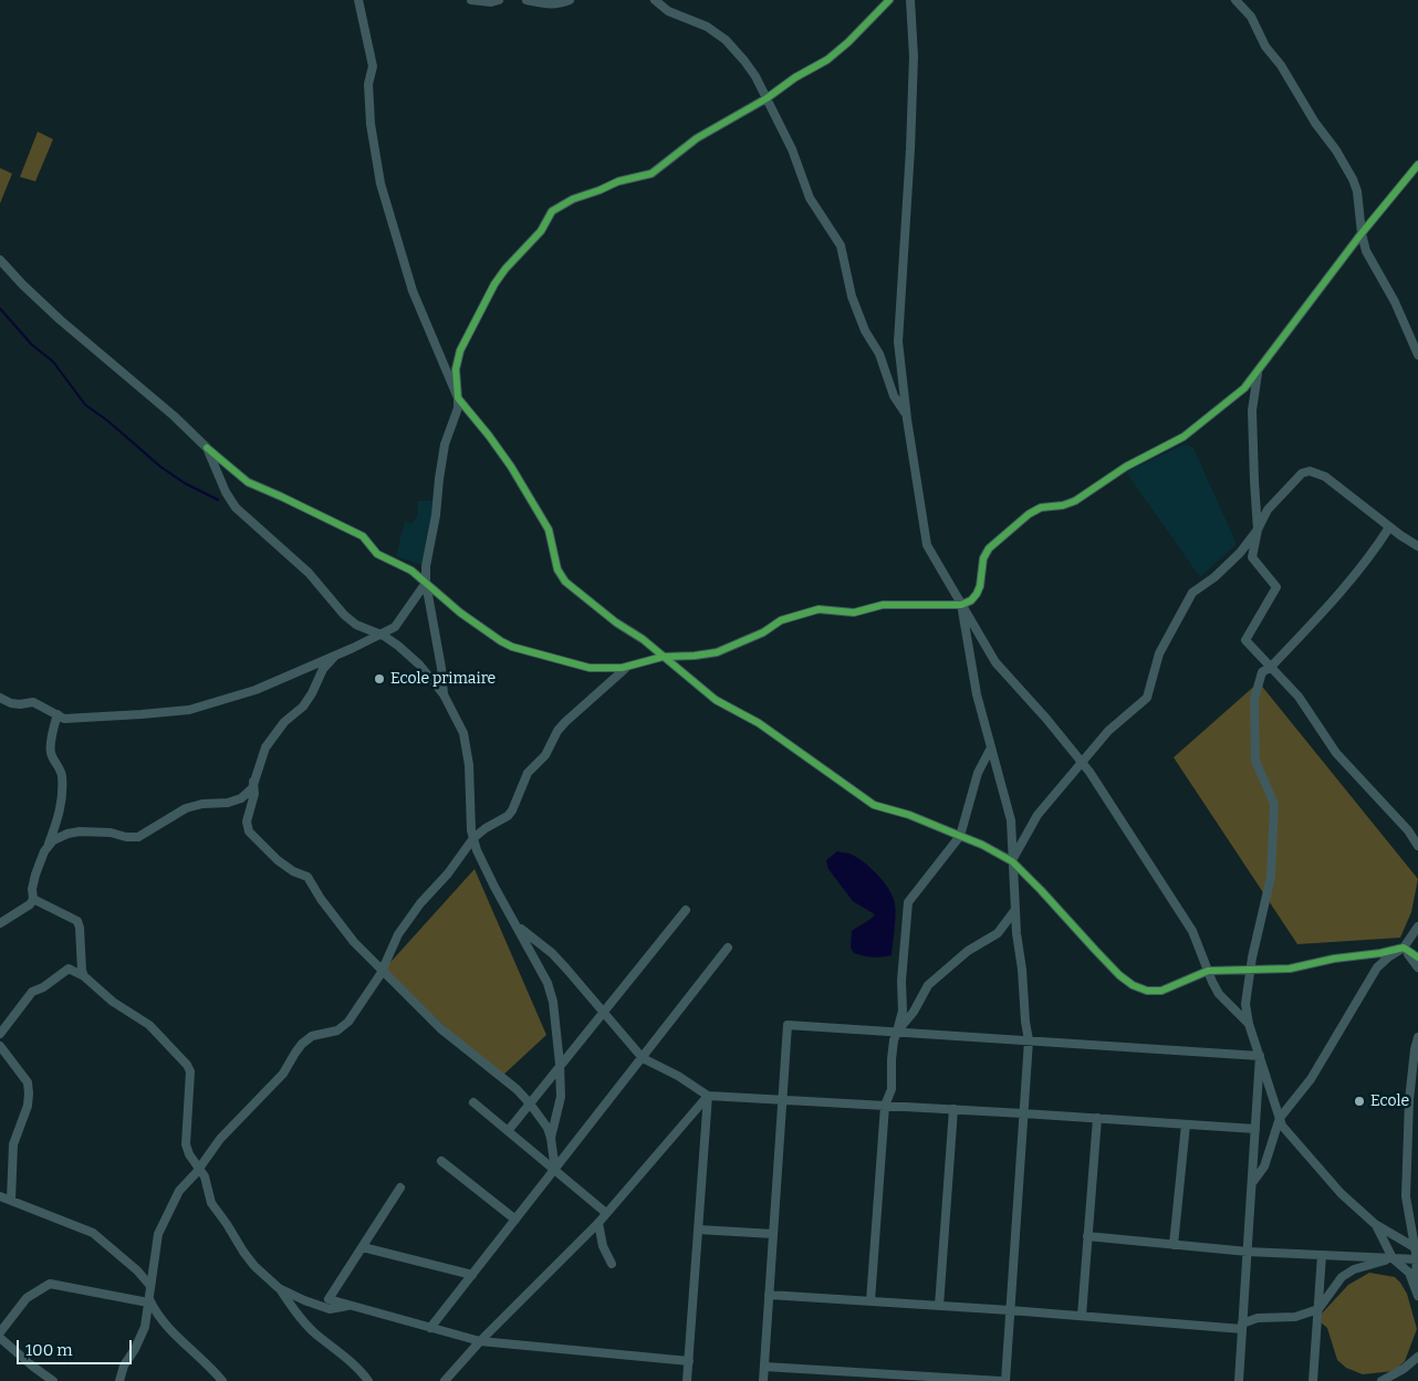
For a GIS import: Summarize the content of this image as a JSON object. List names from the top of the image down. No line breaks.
{"places":["Ecole primaire","Ecole"],"scale_bar":"100 m"}
